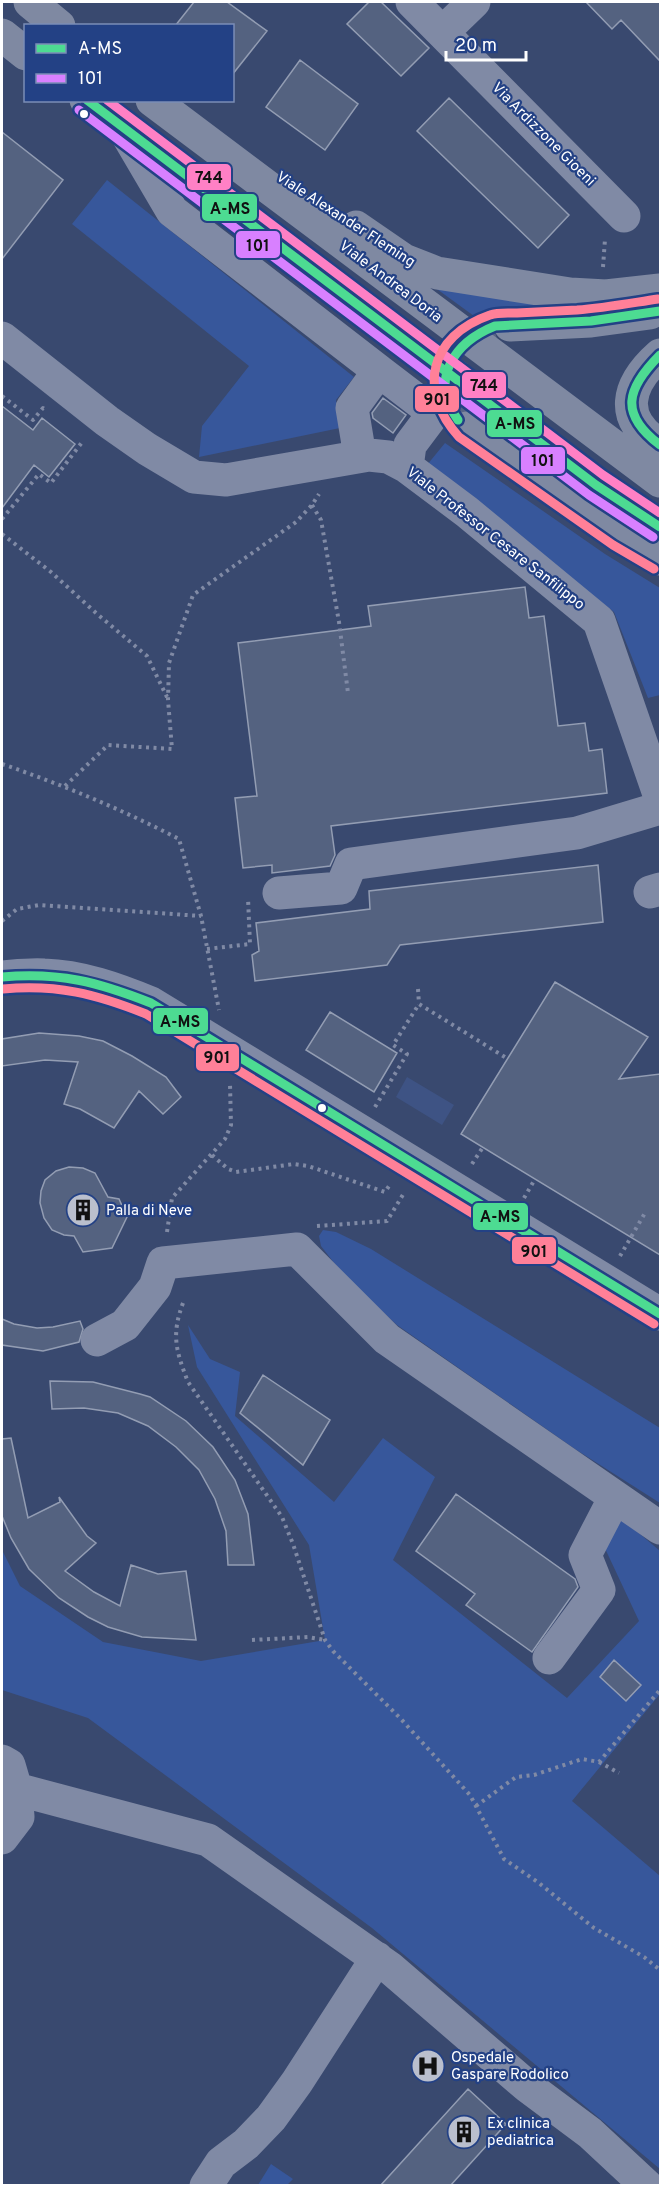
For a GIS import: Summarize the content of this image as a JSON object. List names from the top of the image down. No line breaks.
{"streets":{"main road":["Viale Alexander Fleming","Viale Andrea Doria"],"street":["Via Ardizzone Gioeni","Viale Professor Cesare Sanfilippo"]},"places":{"building":["Palla di Neve","Ex clinica pediatrica"],"hospital":["Ospedale Gaspare Rodolico"]},"lines":["transit line A-MS","transit line 744","transit line 101","transit line 901"],"legend":["A-MS","101"],"scale_bar":"20 m"}
